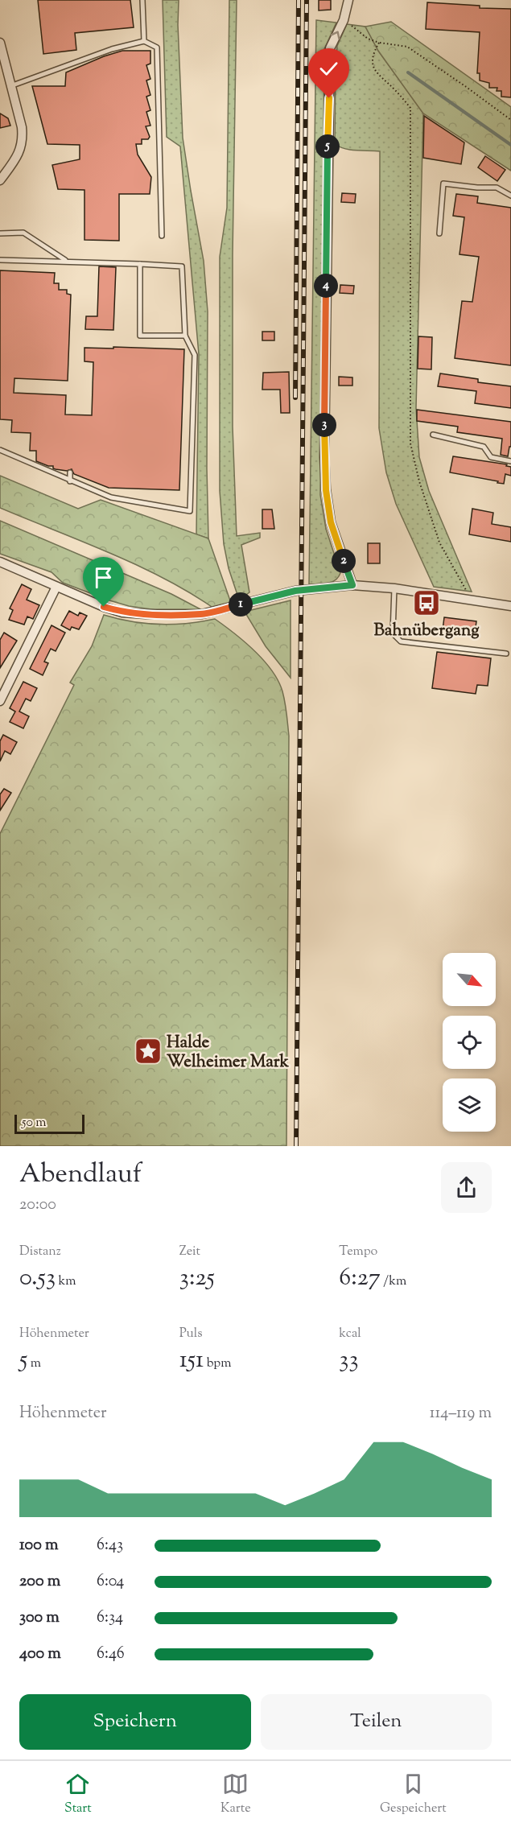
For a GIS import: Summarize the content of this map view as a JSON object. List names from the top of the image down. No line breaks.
{"places":{"bus stop":["Bahnübergang"],"place":["Halde Welheimer Mark"]},"scale_bar":"50 m","north":"bottom right","page":{"pins":["5","4","3","2","1"],"scale":"50 m","heading":["Abendlauf","20:00"],"stats":[["Distanz","0.53 km"],["Zeit","3:25"],["Tempo","6:27 /km"],["Höhenmeter","5 m"],["Puls","151 bpm"],["kcal","33"]],"chart":["Höhenmeter","114–119 m"],"list":[{"name":"100 m","note":"6:43"},{"name":"200 m","note":"6:04"},{"name":"300 m","note":"6:34"},{"name":"400 m","note":"6:46"}],"buttons":["Speichern","Teilen"],"tabs":["Start","Karte","Gespeichert"]}}
